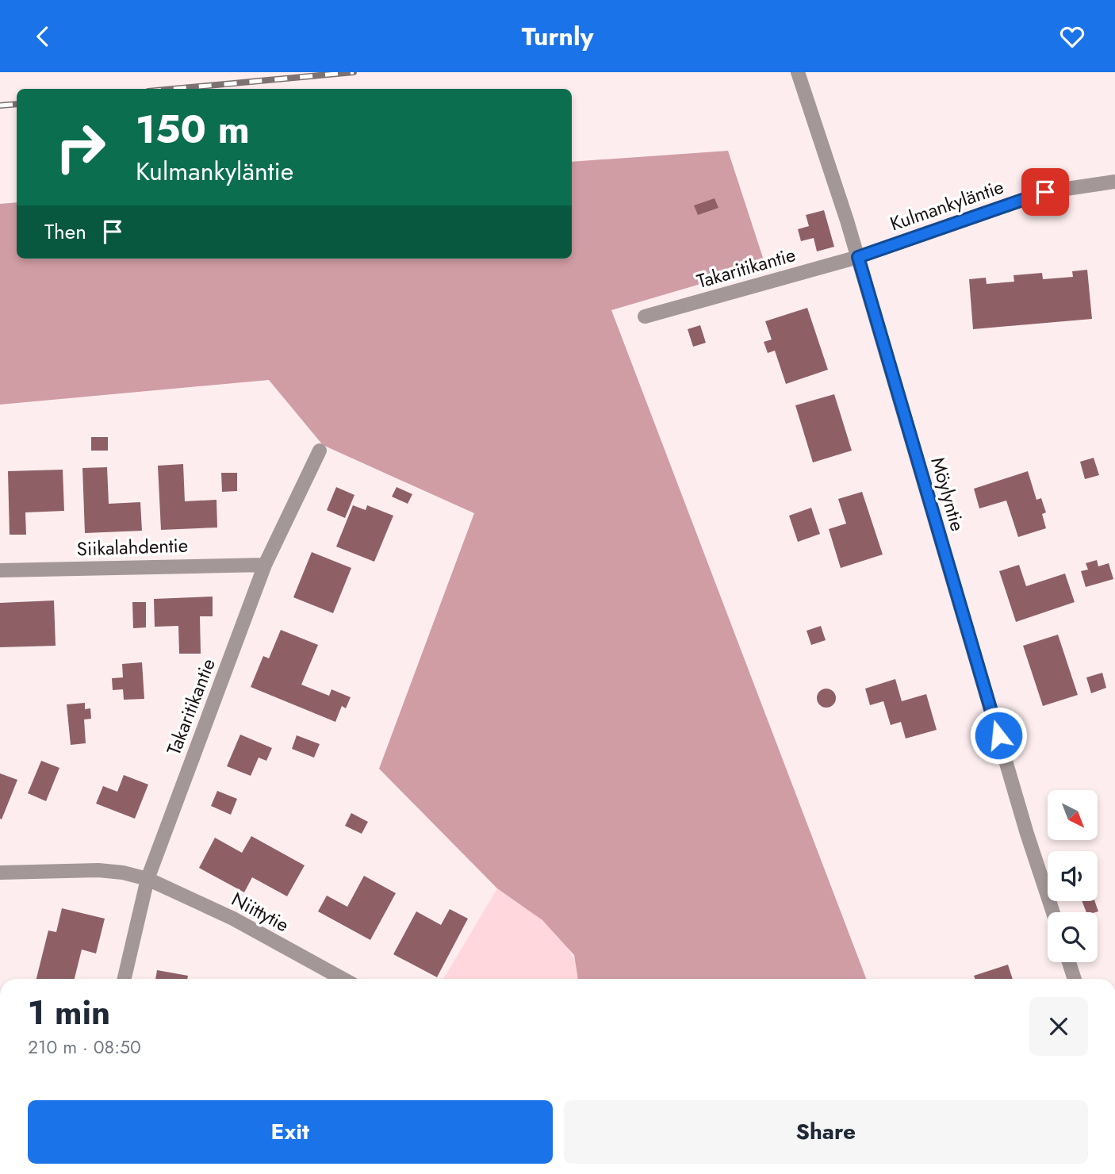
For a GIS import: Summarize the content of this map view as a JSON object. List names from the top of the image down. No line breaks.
{"streets":{"street":["Kulmankyläntie","Takaritikantie","Möylyntie","Siikalahdentie","Niittytie"]},"crossings":[["Kulmankyläntie","Takaritikantie"],["Kulmankyläntie","Möylyntie"],["Takaritikantie","Möylyntie"],["Takaritikantie","Siikalahdentie"],["Takaritikantie","Niittytie"]],"north":"bottom right","page":{"header":"Turnly","turn":["150 m","Kulmankyläntie"],"then":"Then","heading":["1 min","210 m · 08:50"],"buttons":["Exit","Share"]}}
